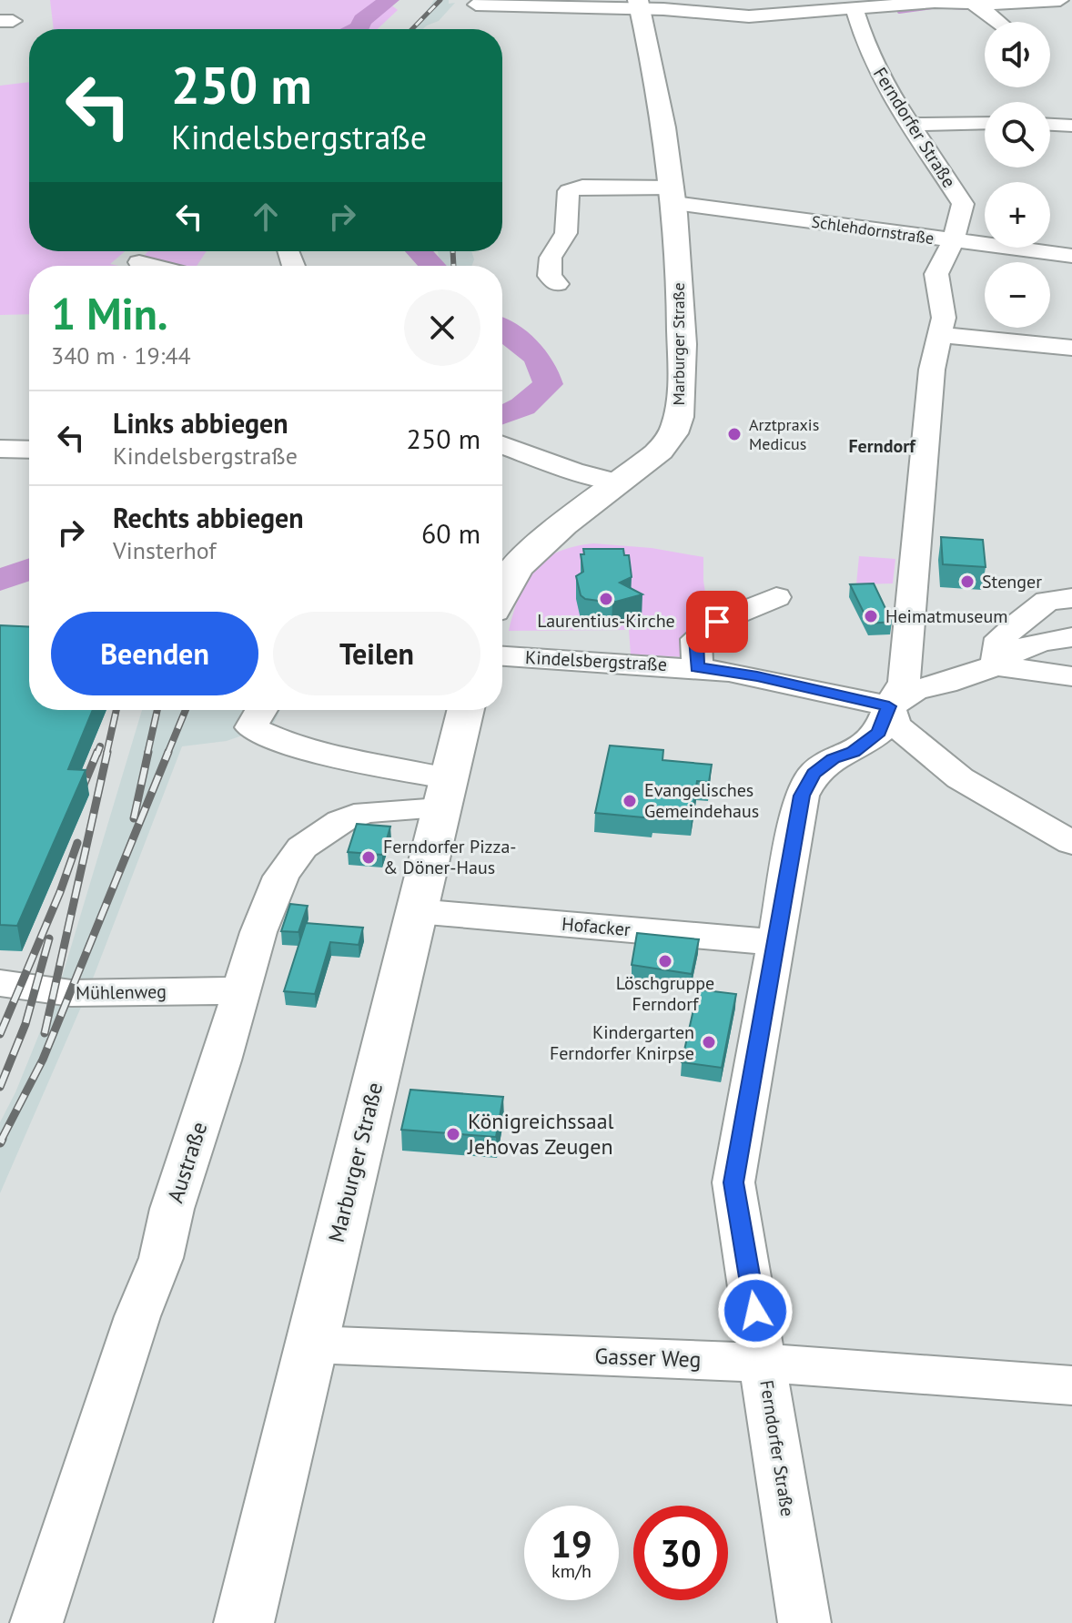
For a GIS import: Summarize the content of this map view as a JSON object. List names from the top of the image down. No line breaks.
{"streets":{"main road":["Marburger Straße"],"street":["Ferndorfer Straße","Schlehdornstraße","Kindelsbergstraße","Hofacker","Mühlenweg","Austraße","Gasser Weg"]},"crossings":[["Ferndorfer Straße","Schlehdornstraße"],["Ferndorfer Straße","Kindelsbergstraße"],["Ferndorfer Straße","Hofacker"],["Ferndorfer Straße","Gasser Weg"],["Schlehdornstraße","Marburger Straße"],["Marburger Straße","Hofacker"],["Marburger Straße","Austraße"],["Marburger Straße","Gasser Weg"],["Mühlenweg","Austraße"]],"districts":["Ferndorf"],"places":["Arztpraxis Medicus","Stenger","Laurentius-Kirche","Heimatmuseum","Evangelisches Gemeindehaus","Ferndorfer Pizza- & Döner-Haus","Löschgruppe Ferndorf","Kindergarten Ferndorfer Knirpse","Königreichssaal Jehovas Zeugen"],"page":{"map_buttons":["+","−"],"turn":["250 m","Kindelsbergstraße"],"heading":["1 Min.","340 m · 19:44"],"list":[{"name":"Links abbiegen","note":"Kindelsbergstraße","value":"250 m"},{"name":"Rechts abbiegen","note":"Vinsterhof","value":"60 m"}],"buttons":["Beenden","Teilen"],"speed":"19 km/h","limit":"30"}}
